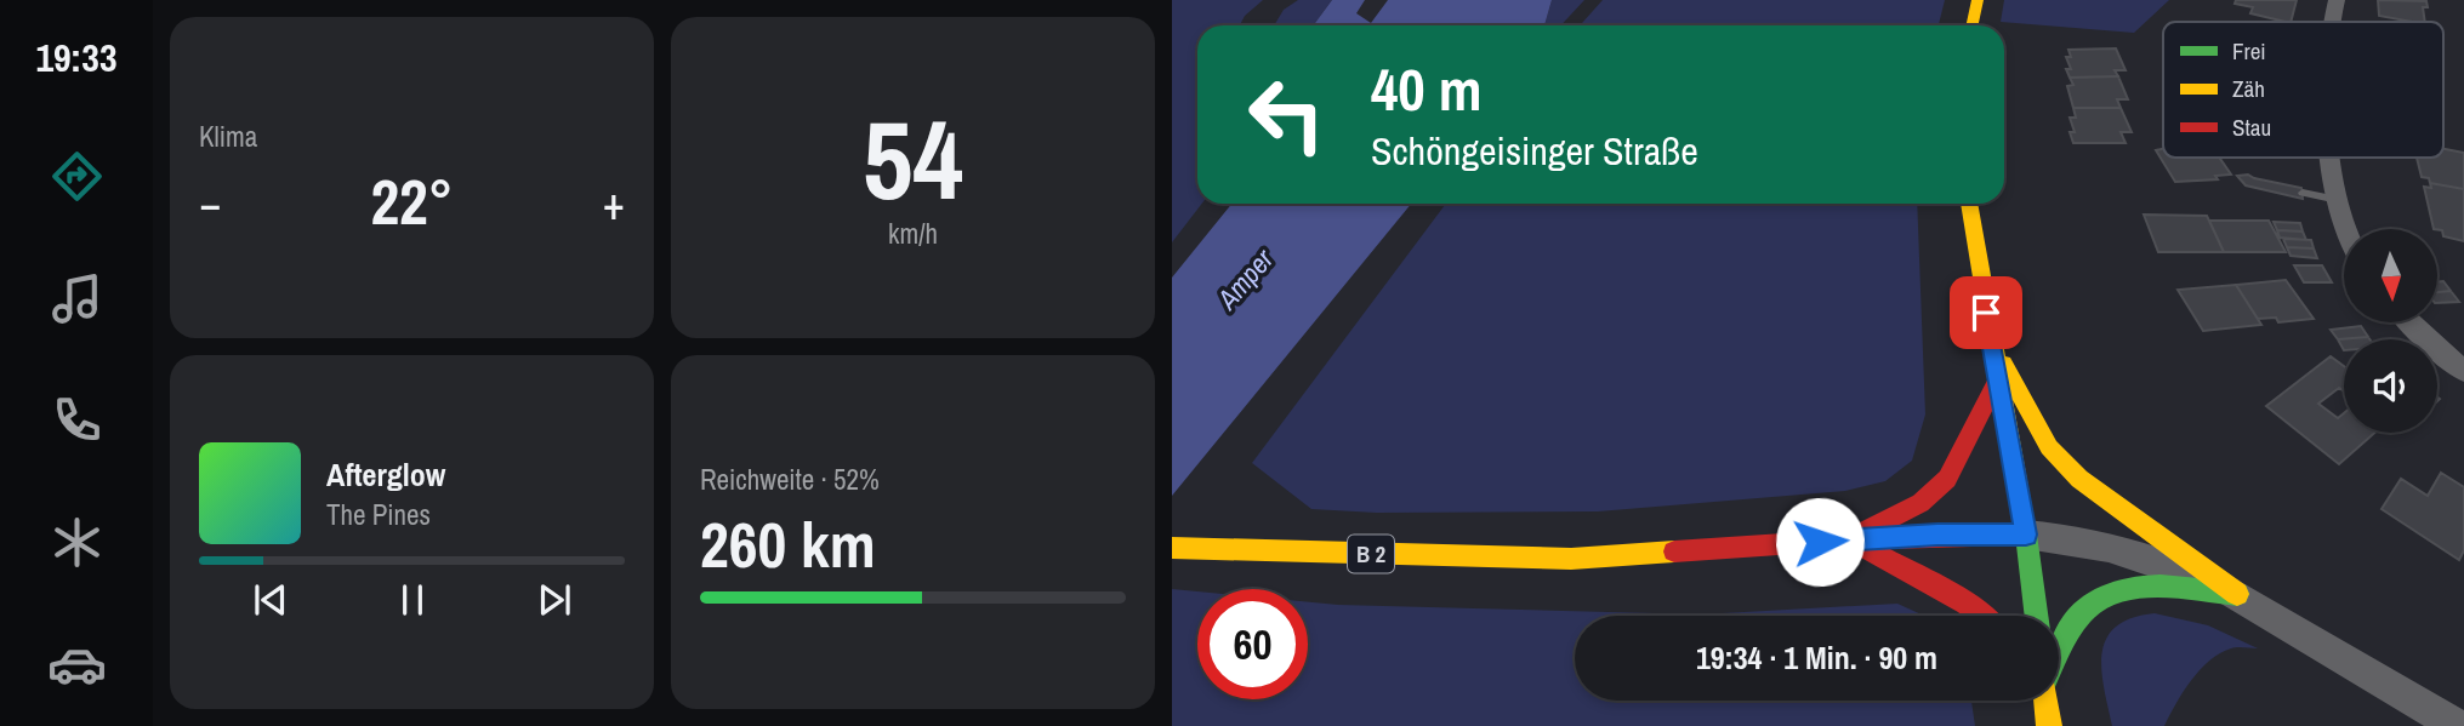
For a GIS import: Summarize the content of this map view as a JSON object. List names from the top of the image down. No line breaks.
{"streets":{"main road":["B 2"]},"water":["Amper"],"legend":["Frei","Zäh","Stau"],"north":"bottom","page":{"tabs":"19:33","tile":["Klima",["54","km/h"],["Reichweite · 52%","260 km"]],"turn":["40 m","Schöngeisinger Straße"],"heat":["−","22°","+"],"song":["Afterglow","The Pines"],"limit":"60","trip":"19:34 · 1 Min. · 90 m"}}
